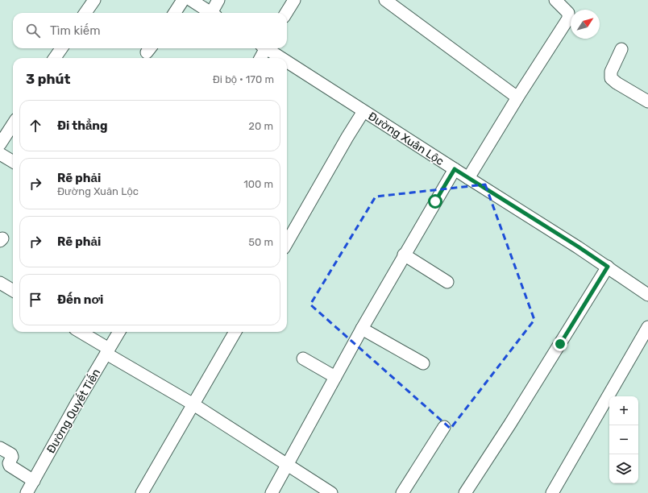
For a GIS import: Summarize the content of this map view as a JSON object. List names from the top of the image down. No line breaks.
{"streets":{"street":["Đường Xuân Lộc","Đường Quyết Tiến"]},"north":"top right","page":{"search":"Tìm kiếm","heading":["3 phút","Đi bộ · 170 m"],"list":[["Đi thẳng","20 m"],["Rẽ phải","Đường Xuân Lộc","100 m"],["Rẽ phải","50 m"],"Đến nơi"],"map_buttons":["+","−"]}}
